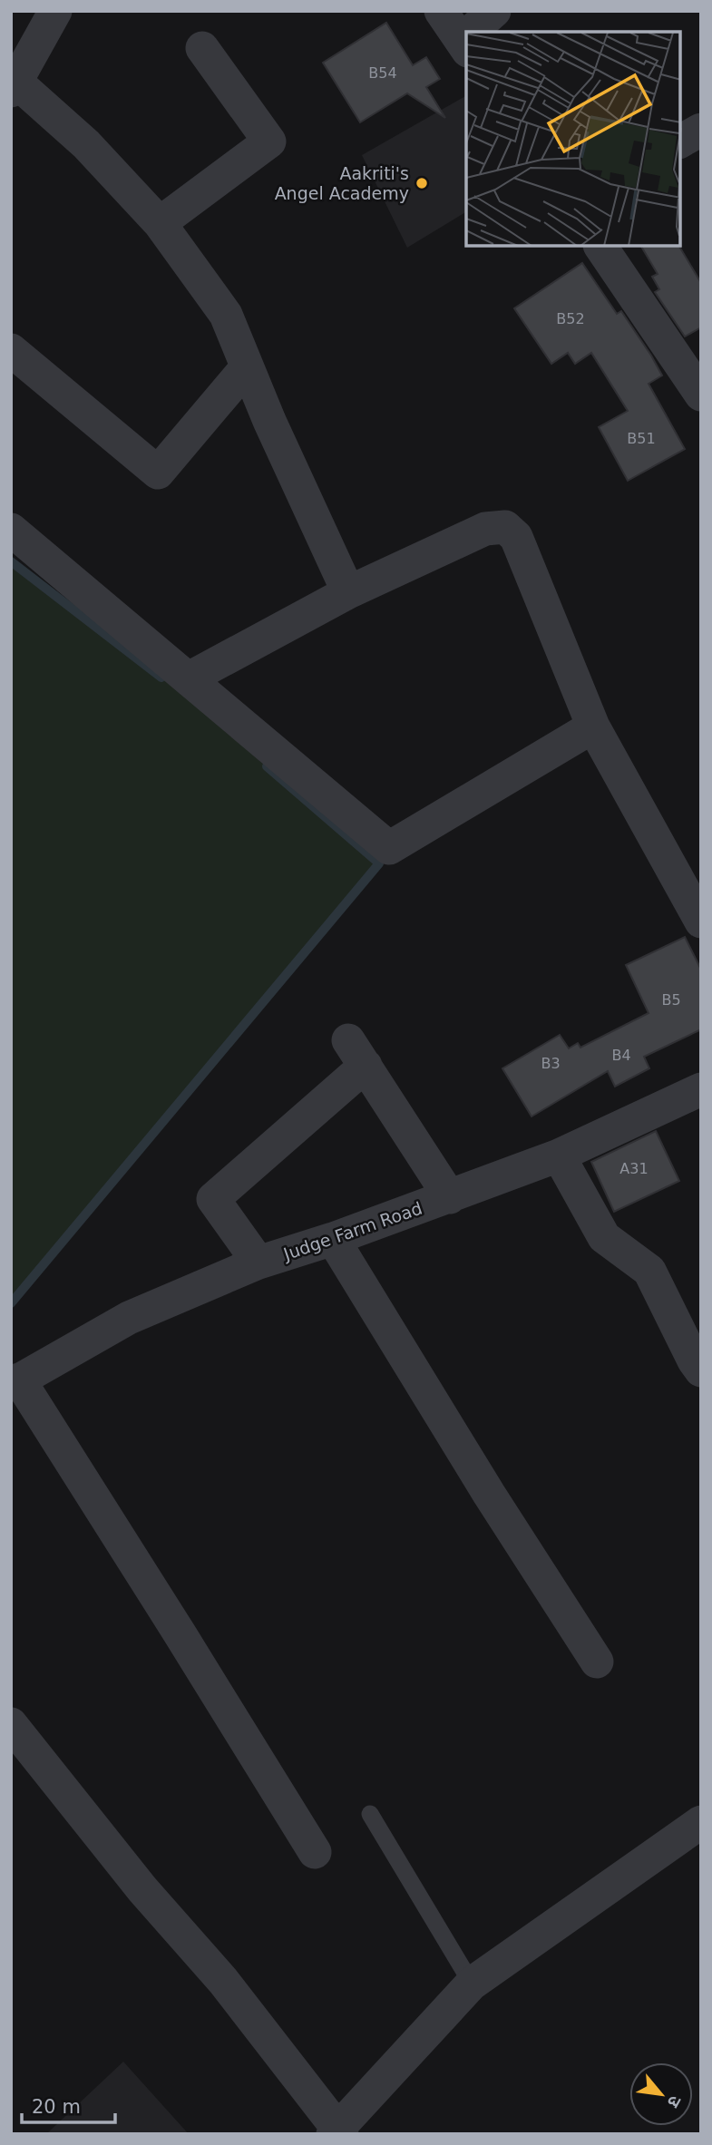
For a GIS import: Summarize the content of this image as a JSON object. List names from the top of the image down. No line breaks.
{"streets":{"street":["Judge Farm Road"]},"places":["Aakriti's Angel Academy"],"house_numbers":["B54","B52","B51","B5","B4","B3","A31"],"scale_bar":"20 m","north":"bottom right"}
